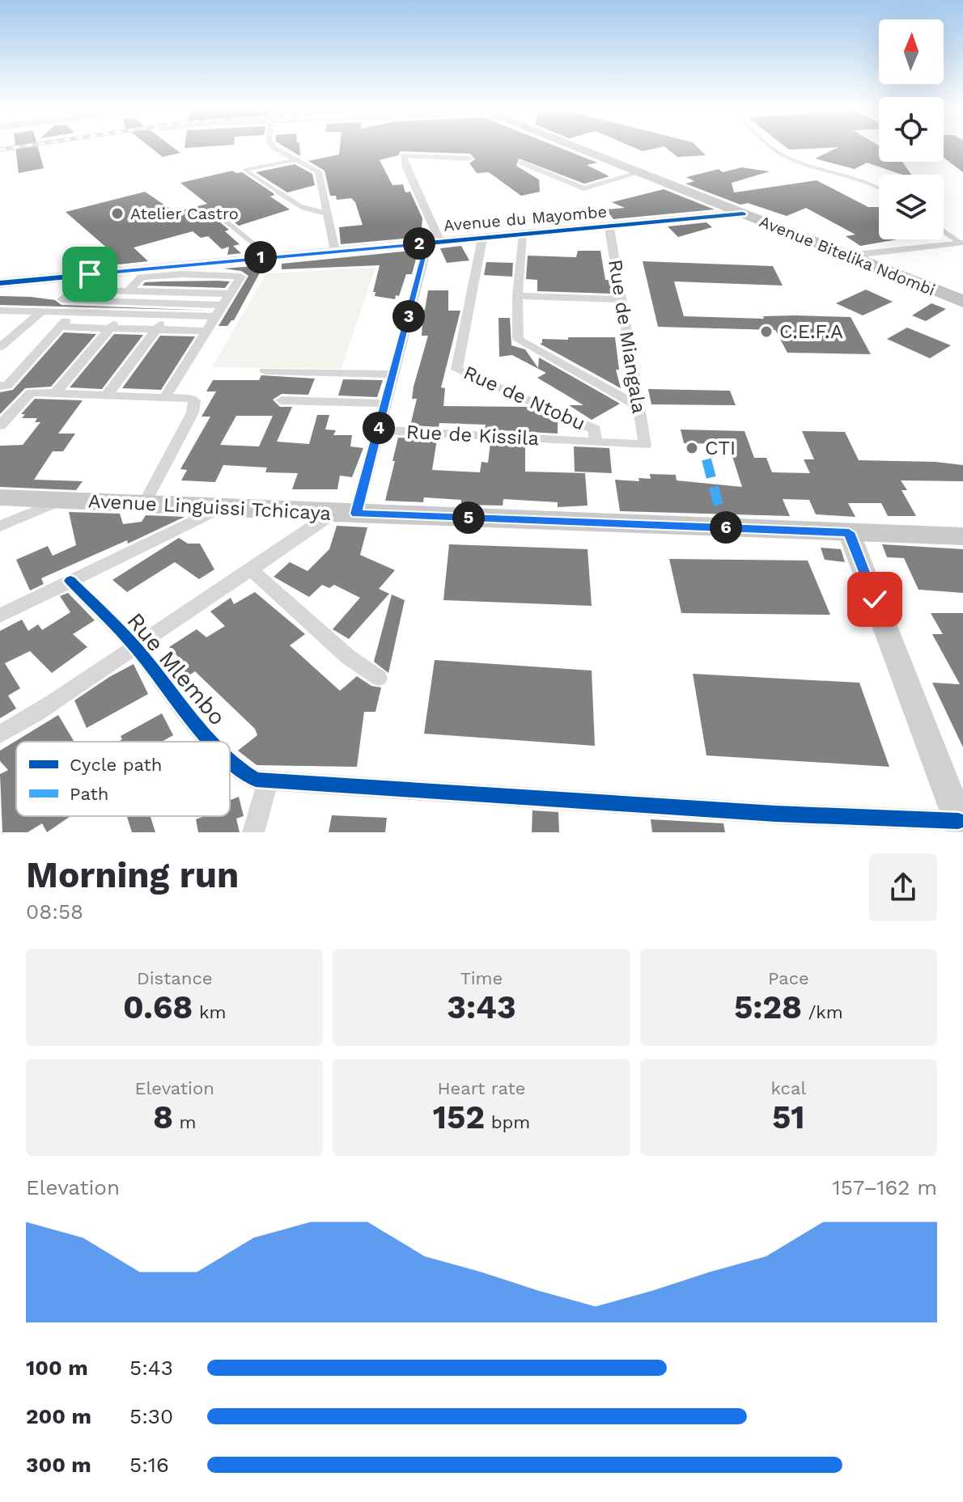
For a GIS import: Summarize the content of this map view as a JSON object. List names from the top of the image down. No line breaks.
{"streets":{"highway":["Avenue Bitelika Ndombi"],"main road":["Avenue Linguissi Tchicaya"],"street":["Avenue du Mayombe","Rue de Miangala","Rue de Ntobu","Rue de Kissila","Rue Mlembo"]},"crossings":[["Avenue du Mayombe","Avenue Bitelika Ndombi"],["Avenue du Mayombe","Rue de Miangala"],["Avenue du Mayombe","Rue de Ntobu"],["Rue de Miangala","Rue de Kissila"],["Rue de Ntobu","Rue de Kissila"]],"places":["Atelier Castro","C.E.F.A","CTI"],"legend":["Cycle path","Path"],"north":"top","page":{"pins":["2","1","3","4","5","6"],"heading":["Morning run","08:58"],"stats":[["Distance","0.68 km"],["Time","3:43"],["Pace","5:28 /km"],["Elevation","8 m"],["Heart rate","152 bpm"],["kcal","51"]],"chart":["Elevation","157–162 m"],"list":[{"name":"100 m","note":"5:43"},{"name":"200 m","note":"5:30"},{"name":"300 m","note":"5:16"}]}}
